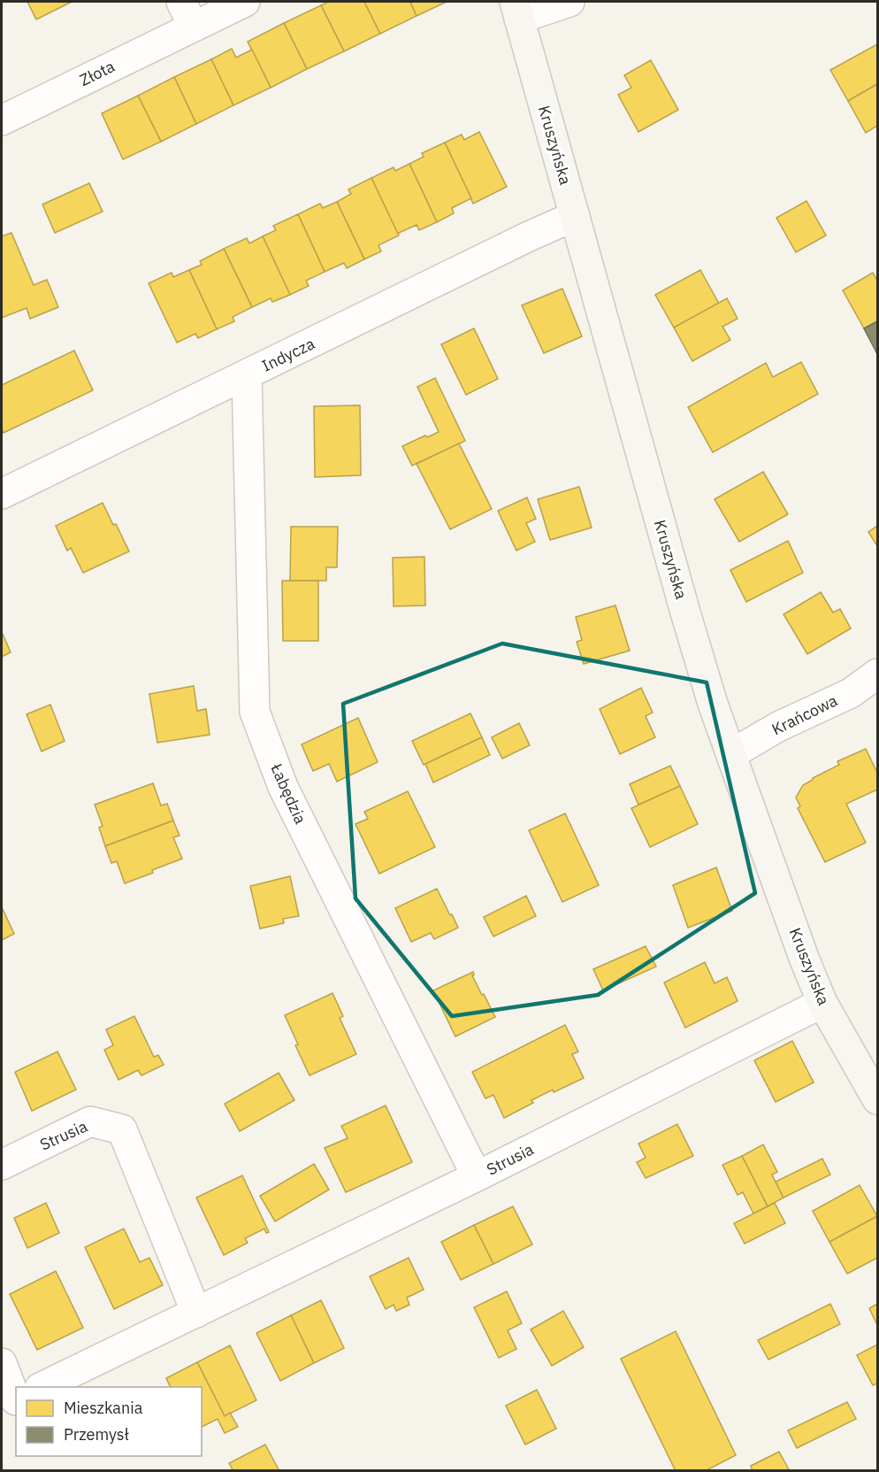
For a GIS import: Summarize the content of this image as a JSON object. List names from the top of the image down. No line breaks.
{"streets":{"street":["Złota","Kruszyńska","Indycza","Krańcowa","Łabędzia","Strusia"]},"crossings":[["Kruszyńska","Indycza"],["Kruszyńska","Krańcowa"],["Kruszyńska","Strusia"],["Indycza","Łabędzia"],["Łabędzia","Strusia"]],"legend":["Mieszkania","Przemysł"]}
